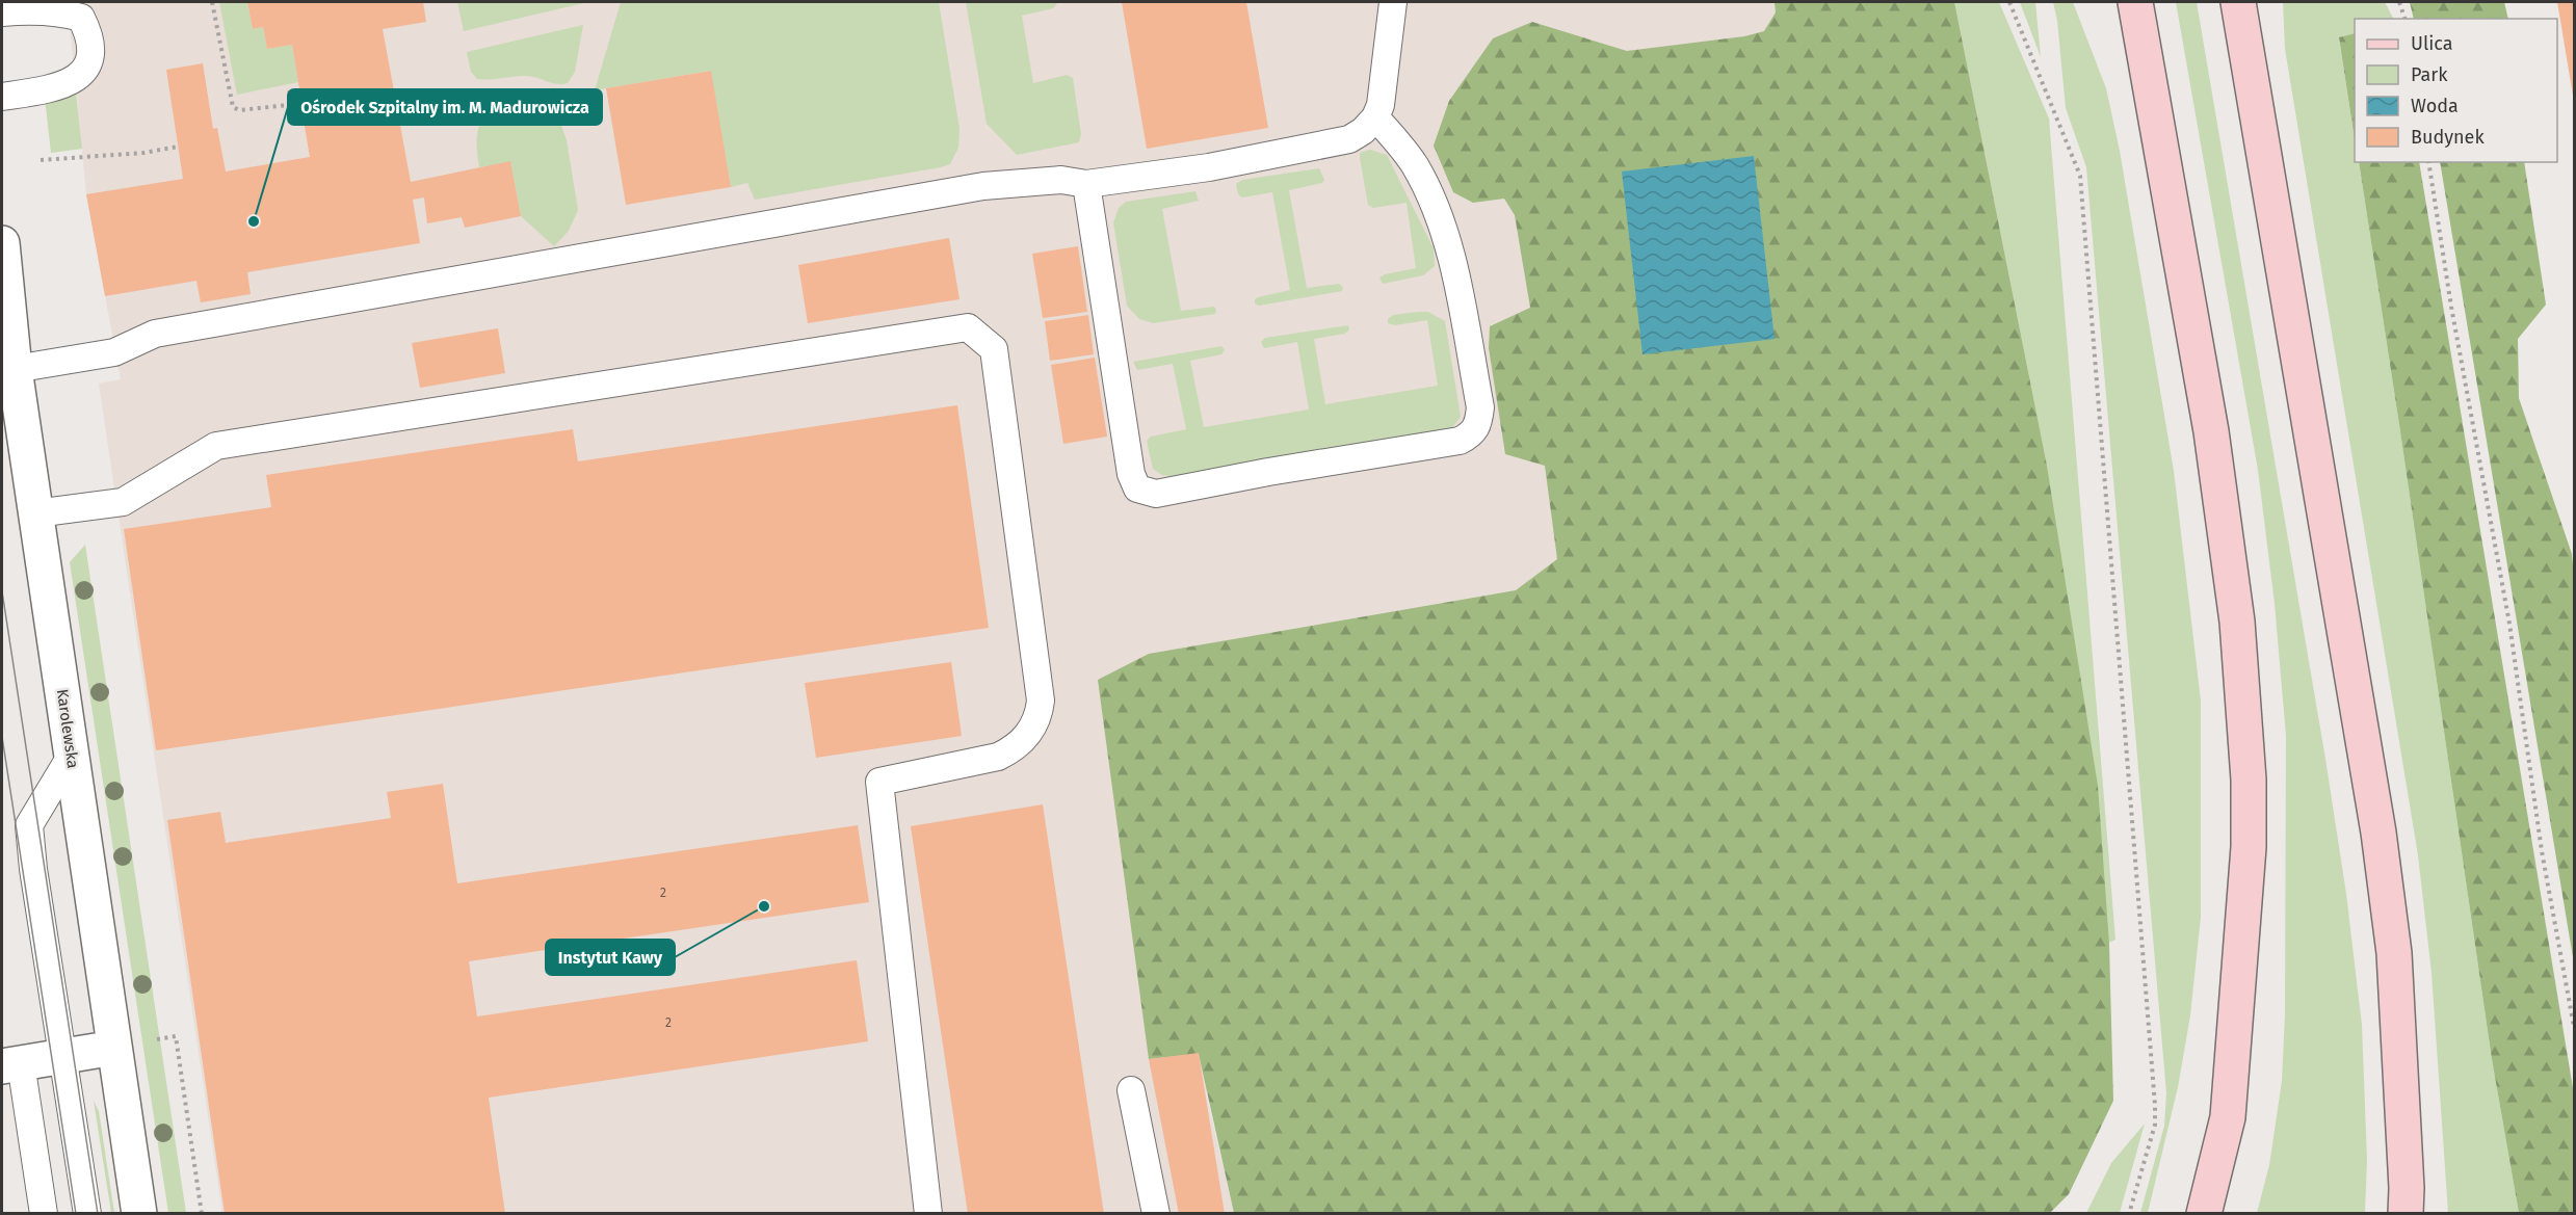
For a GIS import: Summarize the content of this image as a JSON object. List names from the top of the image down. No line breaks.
{"streets":{"street":["Karolewska"]},"places":["Ośrodek Szpitalny im. M. Madurowicza","Instytut Kawy"],"house_numbers":["2","2"],"legend":["Ulica","Park","Woda","Budynek"]}
